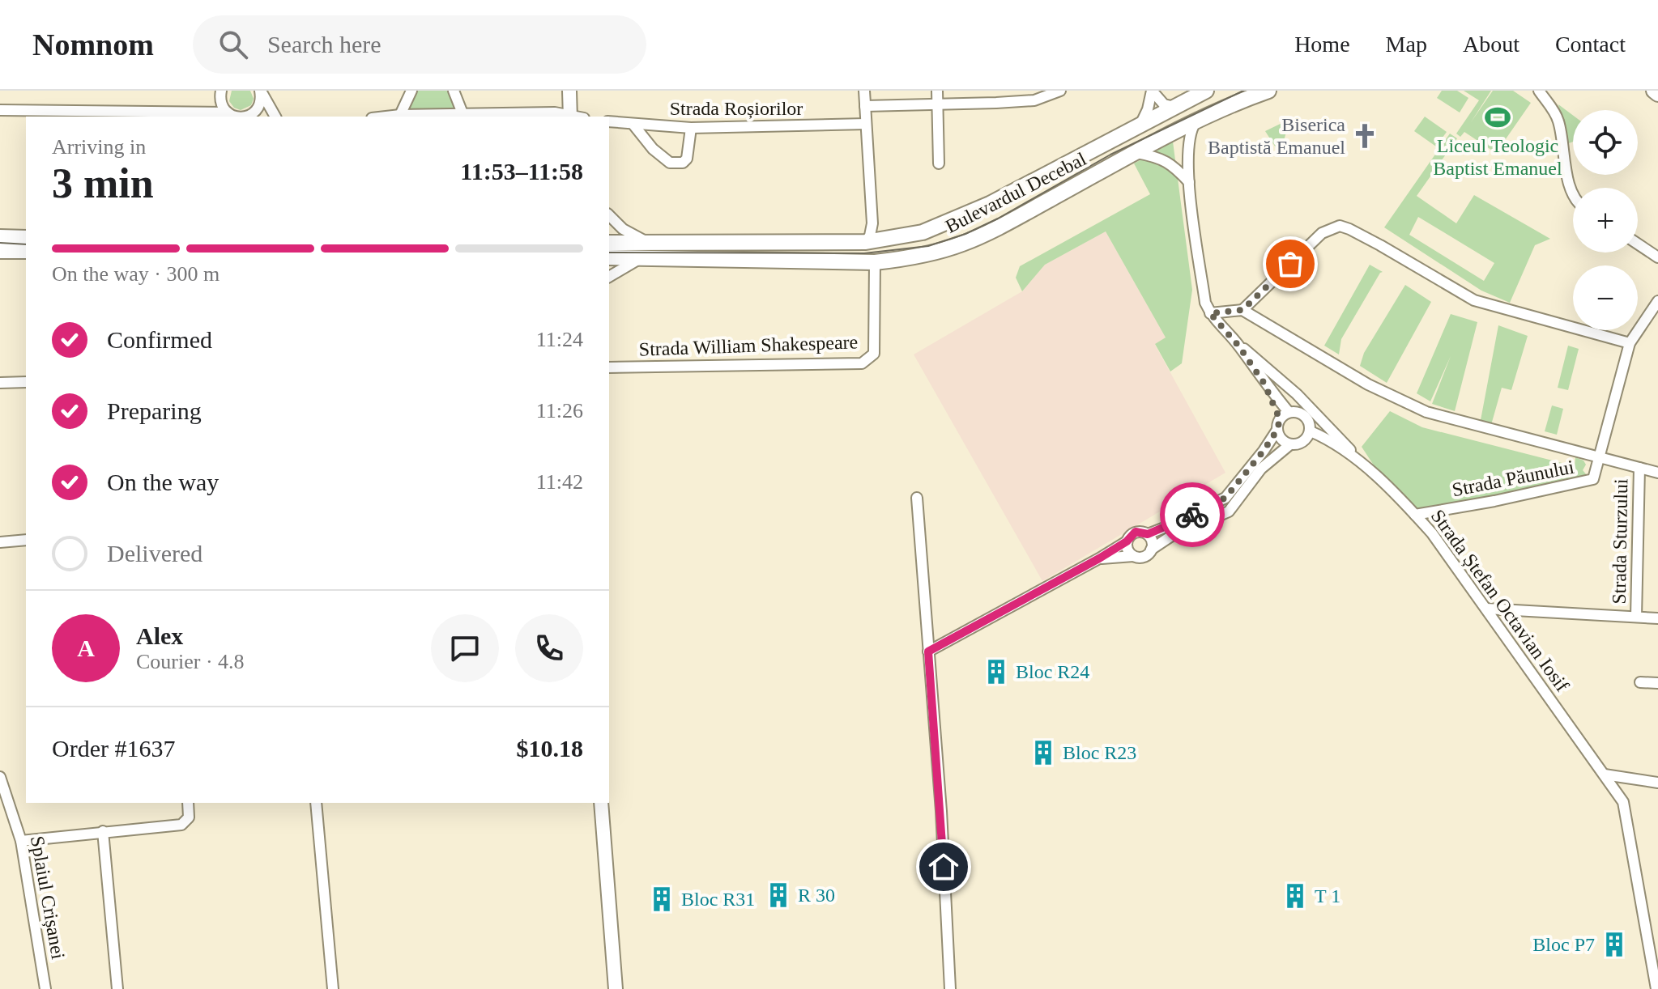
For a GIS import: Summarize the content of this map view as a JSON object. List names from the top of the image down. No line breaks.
{"streets":{"main road":["Bulevardul Decebal"],"street":["Strada Roșiorilor","Strada William Shakespeare","Strada Păunului","Strada Sturzului","Strada Ștefan Octavian Iosif","Splaiul Crișanei"]},"crossings":[["Bulevardul Decebal","Strada William Shakespeare"],["Bulevardul Decebal","Strada Ștefan Octavian Iosif"],["Strada Păunului","Strada Ștefan Octavian Iosif"]],"places":{"sports":["Liceul Teologic Baptist Emanuel"],"church":["Biserica Baptistă Emanuel"],"building":["Bloc R24","Bloc R23","R 30","T 1","Bloc R31","Bloc P7"]},"page":{"header":"Nomnom","search":"Search here","nav":["Home","Map","About","Contact"],"map_buttons":["+","−"],"heading":["3 min","Arriving in","11:53–11:58"],"panel":["Alex","Courier · 4.8","Order #1637","$10.18"],"bar":"On the way · 300 m","list":[["Confirmed","11:24"],["Preparing","11:26"],["On the way","11:42"],"Delivered"],"round":"A"}}
